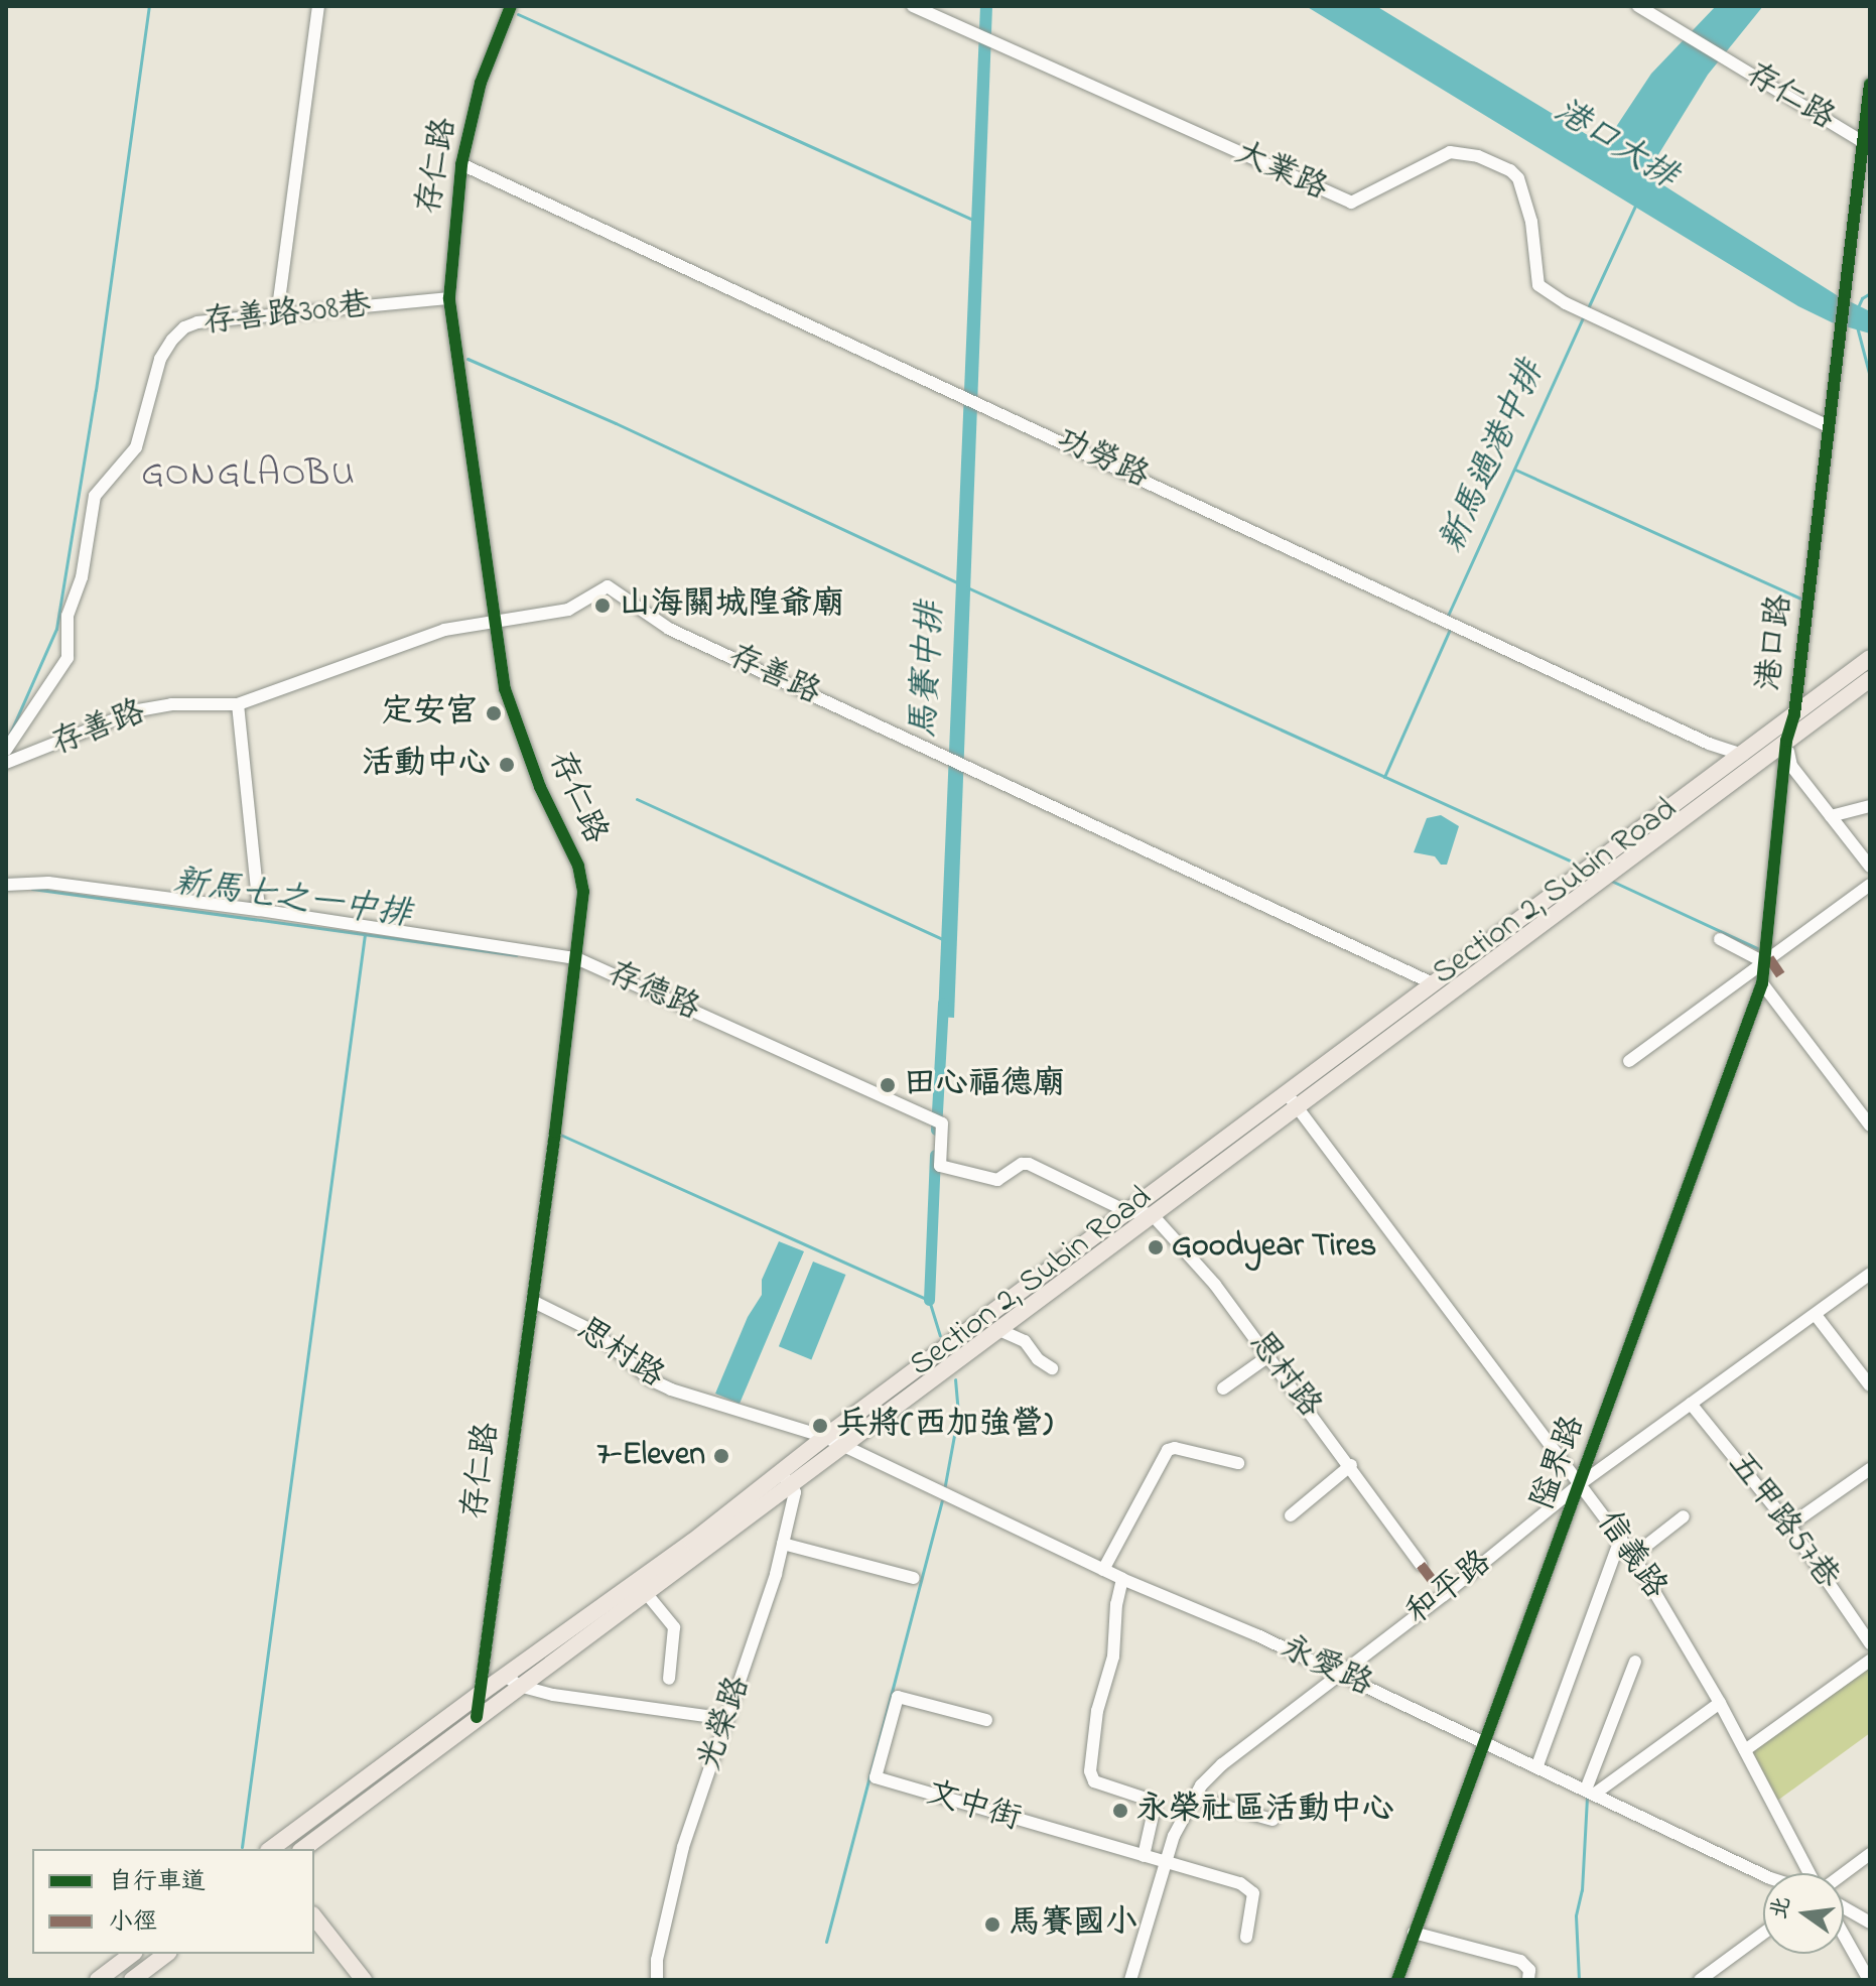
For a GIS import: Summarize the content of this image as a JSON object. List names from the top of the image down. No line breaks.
{"streets":{"main road":["Section 2, Subin Road"],"street":["存仁路","大業路","存善路308巷","功勞路","港口路","存善路","存德路","思村路","隘界路","五甲路57巷","信義路","和平路","永愛路","光榮路","文中街"]},"crossings":[["存仁路","存善路308巷"],["存仁路","功勞路"],["存仁路","港口路"],["存仁路","存善路"],["存仁路","Section 2, Subin Road"],["存仁路","存德路"],["存仁路","思村路"],["大業路","港口路"],["功勞路","Section 2, Subin Road"],["港口路","Section 2, Subin Road"],["港口路","隘界路"],["存善路","Section 2, Subin Road"],["Section 2, Subin Road","存德路"],["Section 2, Subin Road","思村路"],["Section 2, Subin Road","信義路"],["Section 2, Subin Road","永愛路"],["Section 2, Subin Road","光榮路"],["思村路","永愛路"],["隘界路","信義路"],["隘界路","和平路"],["隘界路","永愛路"],["五甲路57巷","和平路"],["信義路","和平路"],["和平路","永愛路"],["和平路","文中街"]],"districts":["GONGLAOBU"],"water":["港口大排","新馬過港中排","馬賽中排","新馬七之一中排"],"places":["山海關城隍爺廟","定安宮","活動中心","田心福德廟","Goodyear Tires","兵將(西加強營)","7-Eleven","永榮社區活動中心","馬賽國小"],"legend":["自行車道","小徑"],"north":"left"}
